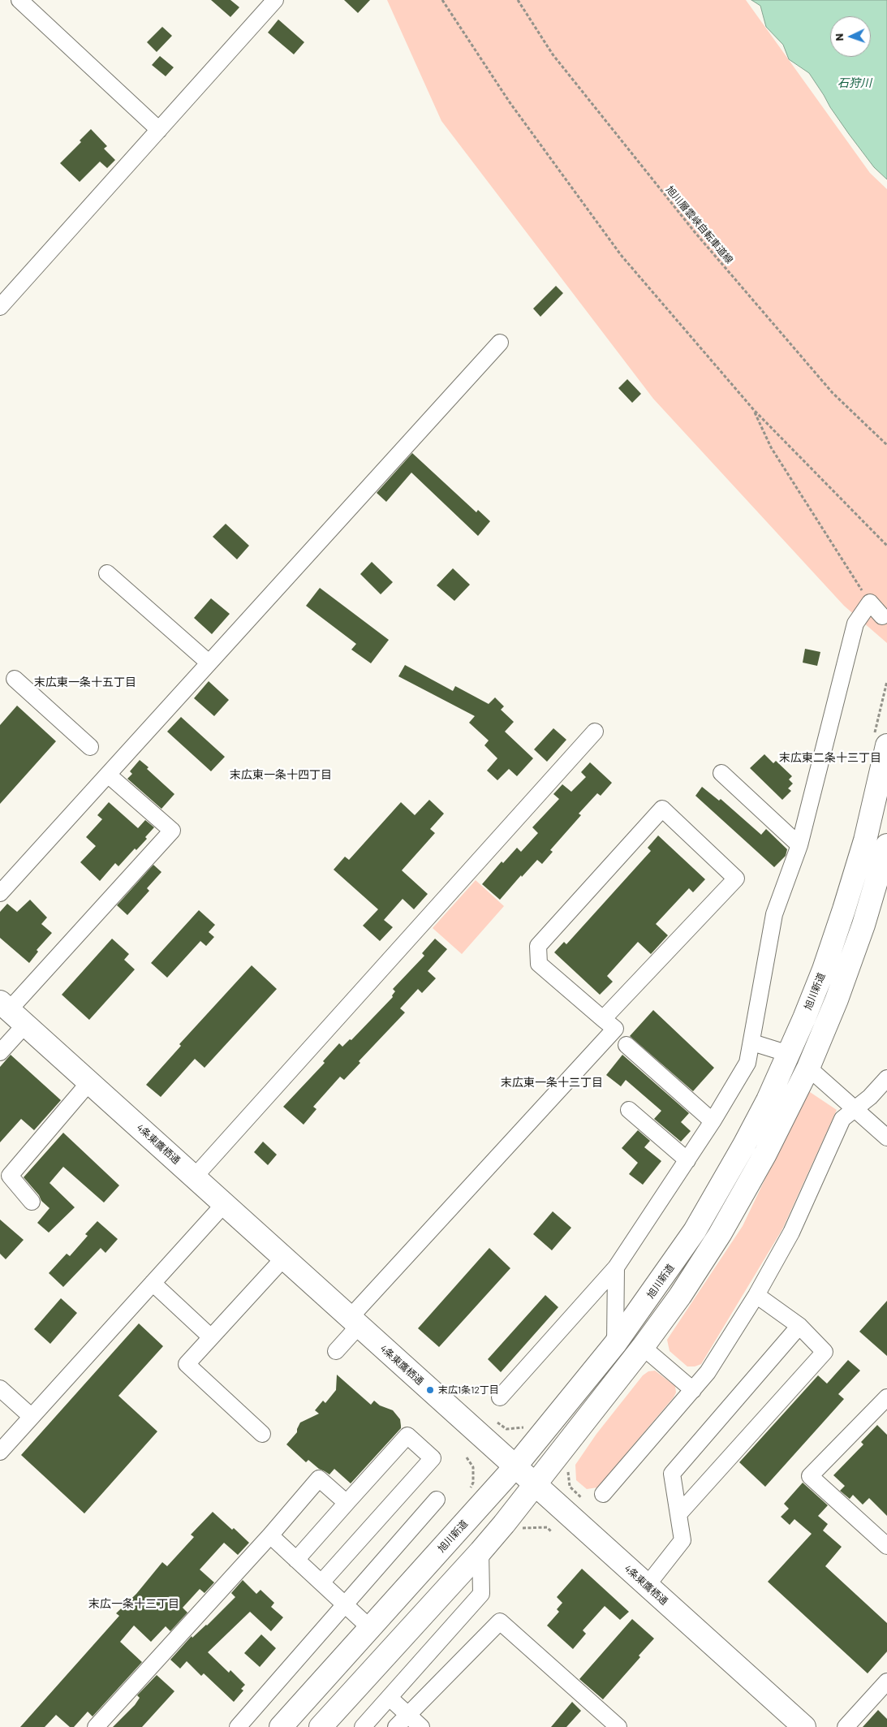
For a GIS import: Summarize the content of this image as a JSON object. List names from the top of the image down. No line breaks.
{"streets":{"highway":["旭川新道","4条東鷹栖通"],"path":["旭川層雲峡自転車道線"]},"crossings":[["旭川新道","4条東鷹栖通"]],"districts":["末広東一条十五丁目","末広東二条十三丁目","末広東一条十四丁目","末広東一条十三丁目","末広一条十三丁目"],"water":["石狩川"],"places":["末広1条12丁目"],"north":"left"}
